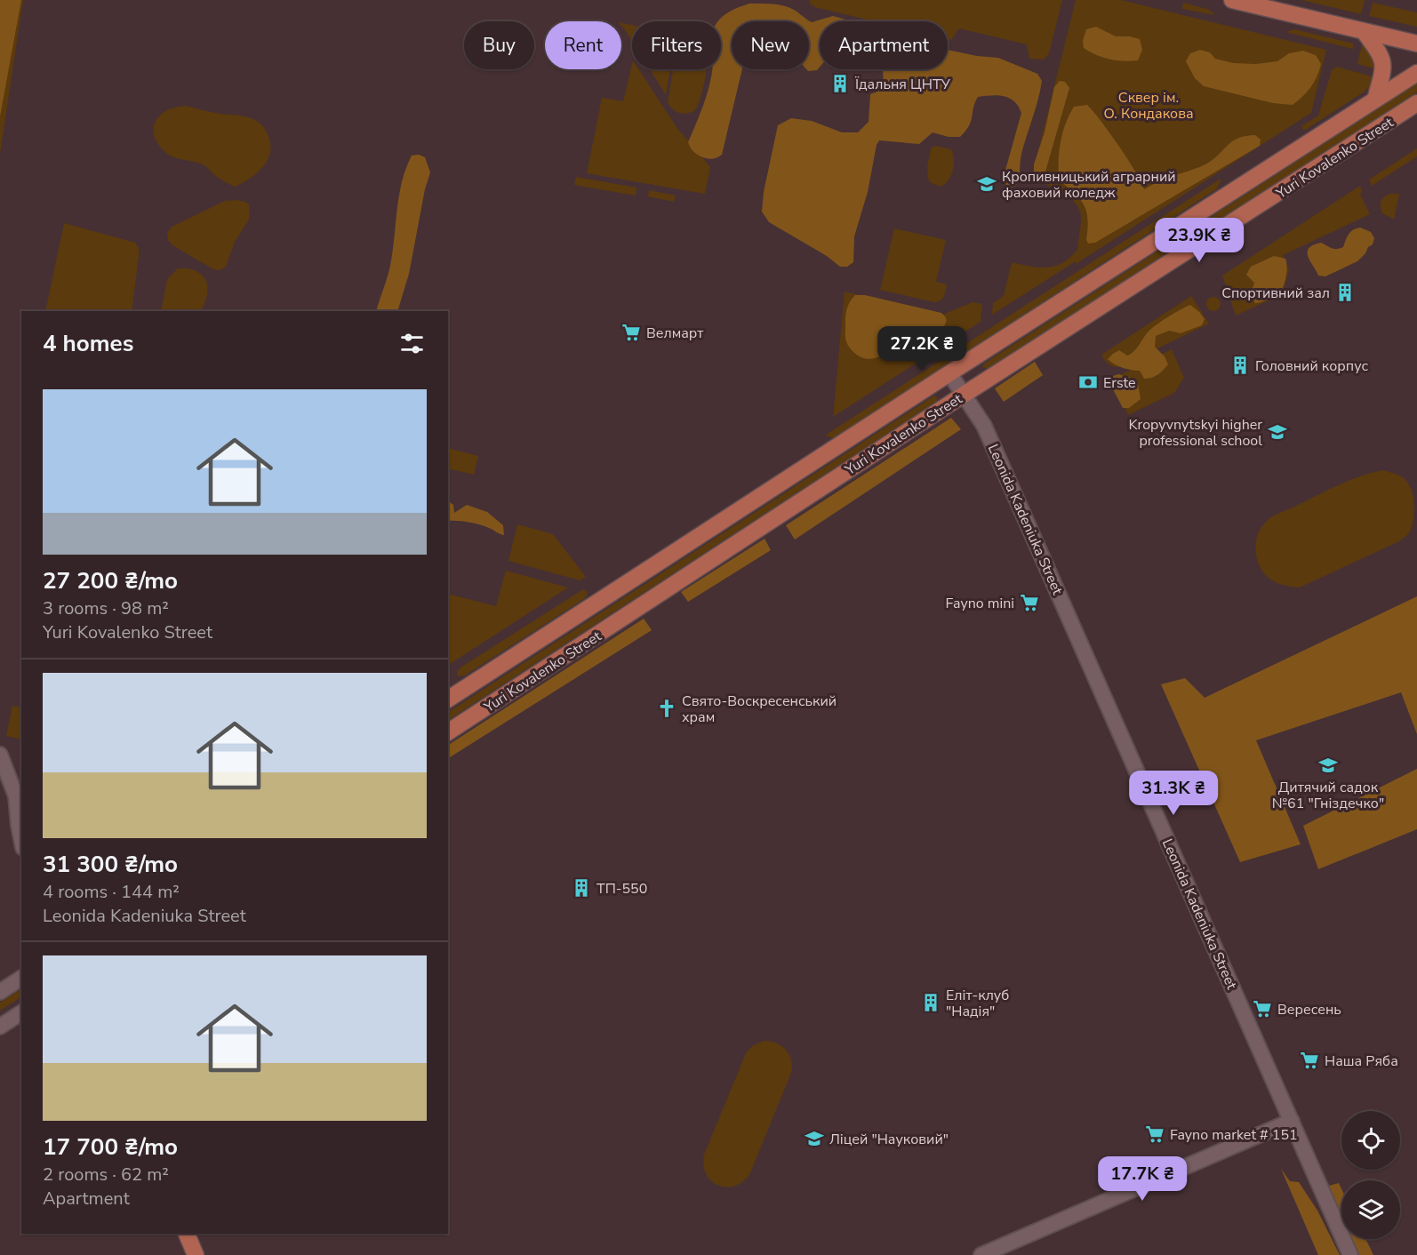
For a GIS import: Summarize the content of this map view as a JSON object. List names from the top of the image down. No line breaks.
{"streets":{"main road":["Yuri Kovalenko Street"],"street":["Leonida Kadeniuka Street"]},"crossings":[["Yuri Kovalenko Street","Leonida Kadeniuka Street"]],"parks":["Сквер ім. О. Кондакова"],"places":{"building":["Їдальня ЦНТУ","Спортивний зал","Головний корпус","ТП-550","Еліт-клуб \"Надія\""],"school or university":["Кропивницький аграрний фаховий коледж","Kropyvnytskyi higher professional school","Дитячий садок №61 \"Гніздечко\"","Ліцей \"Науковий\""],"supermarket":["Велмарт","Fayno mini","Вересень","Наша Ряба","Fayno market # 151"],"bank":["Erste"],"church":["Свято-Воскресенський храм"]},"page":{"chip":["Buy","Rent","Filters","New","Apartment"],"price":["23.9K ₴","27.2K ₴","31.3K ₴","17.7K ₴"],"heading":"4 homes","list":[{"name":"27 200 ₴/mo","note":"3 rooms · 98 m² · Yuri Kovalenko Street"},{"name":"31 300 ₴/mo","note":"4 rooms · 144 m² · Leonida Kadeniuka Street"},{"name":"17 700 ₴/mo","note":"2 rooms · 62 m² · Apartment"}]}}
